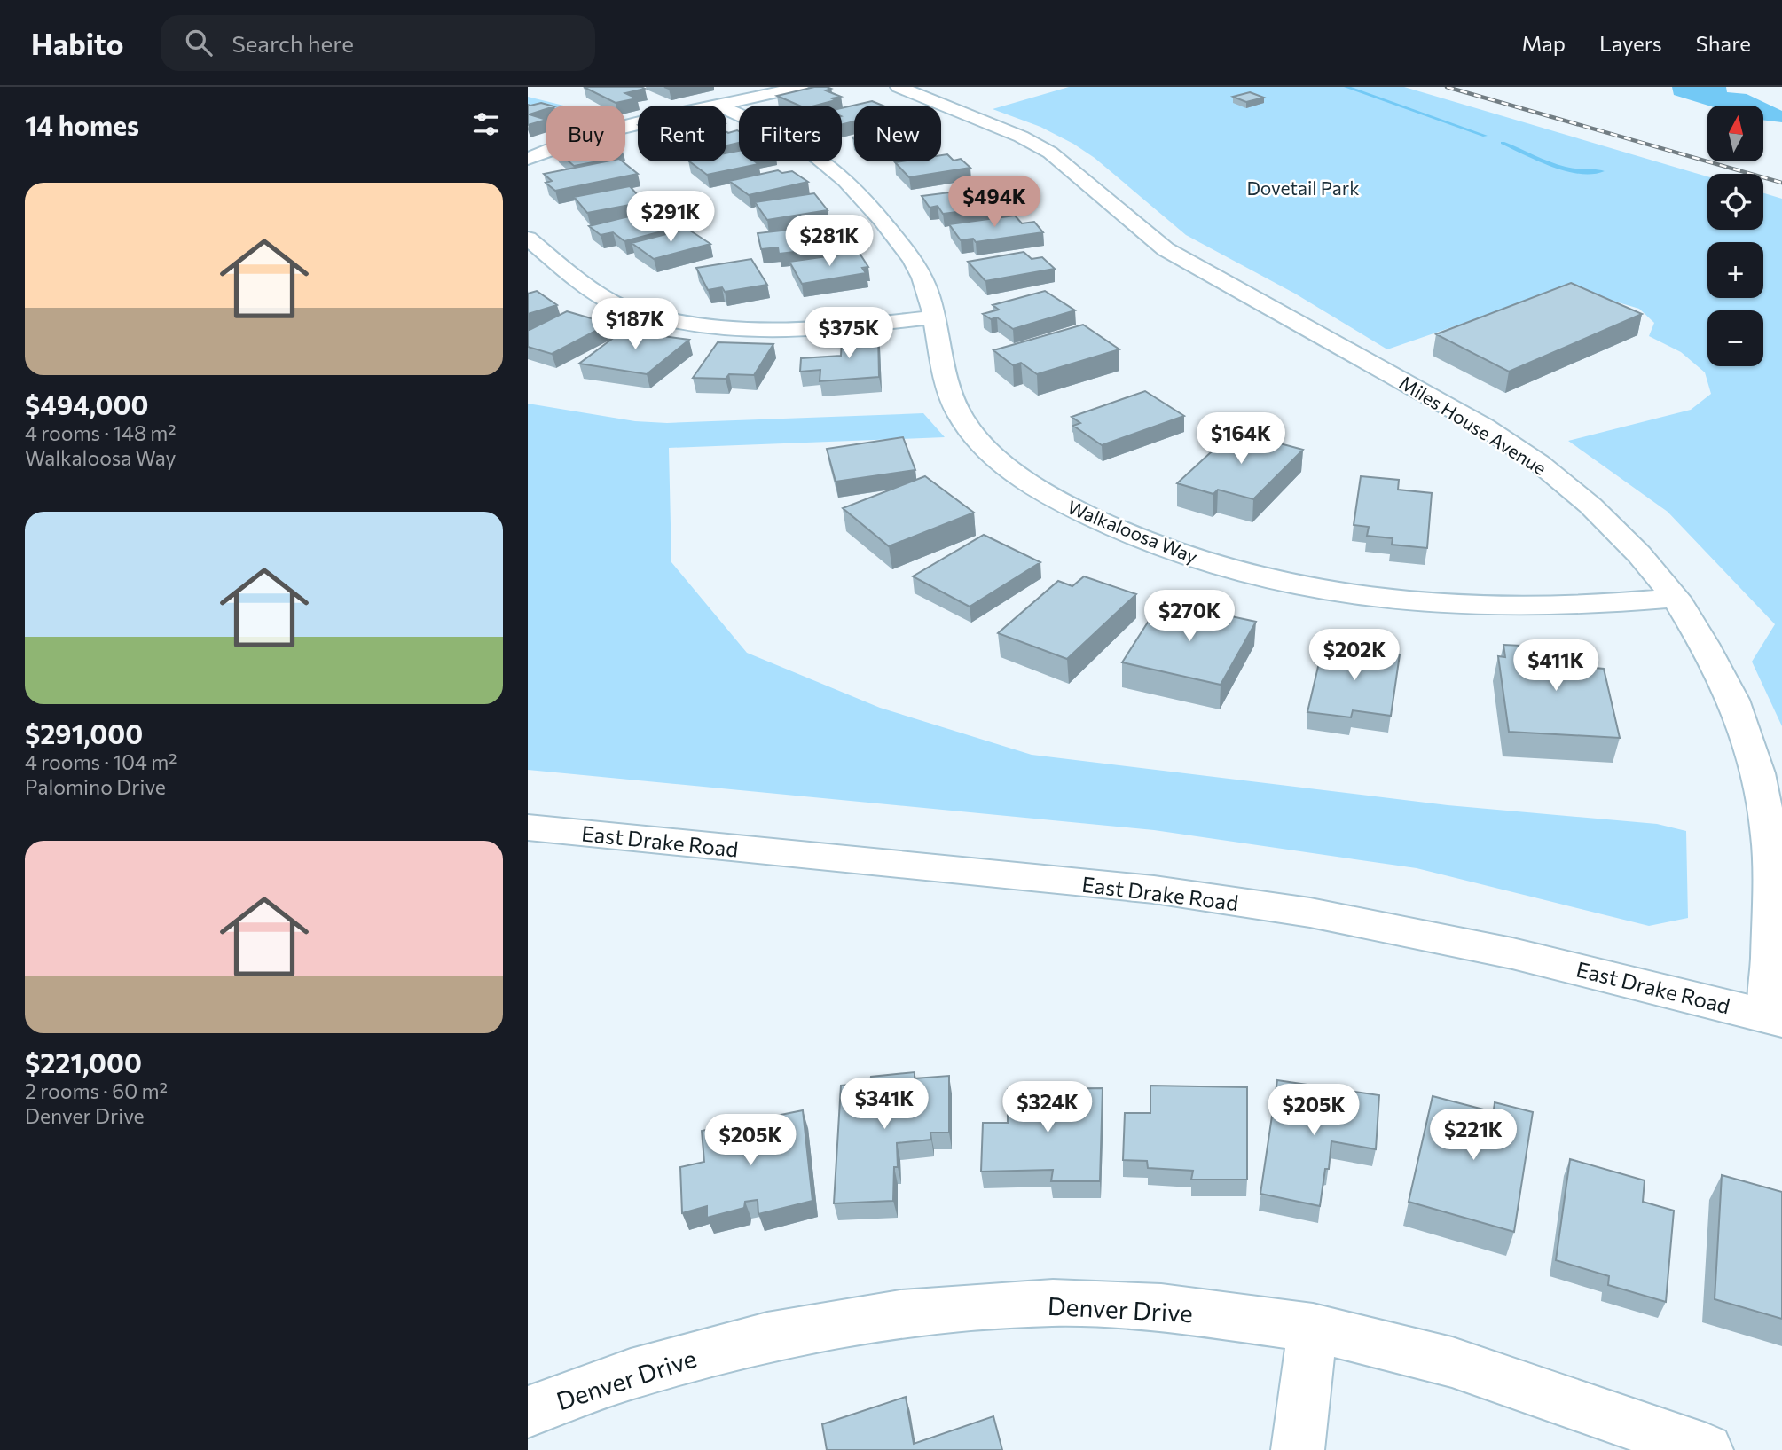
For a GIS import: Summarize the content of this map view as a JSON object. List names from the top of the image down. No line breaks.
{"streets":{"street":["Miles House Avenue","Walkaloosa Way","East Drake Road","Denver Drive"]},"crossings":[["Miles House Avenue","Walkaloosa Way"],["Miles House Avenue","East Drake Road"]],"parks":["Dovetail Park"],"north":"top","page":{"header":"Habito","search":"Search here","nav":["Map","Layers","Share"],"heading":"14 homes","map_buttons":["+","−"],"chip":["Buy","Rent","Filters","New"],"list":[{"name":"$494,000","note":"4 rooms · 148 m² · Walkaloosa Way"},{"name":"$291,000","note":"4 rooms · 104 m² · Palomino Drive"},{"name":"$221,000","note":"2 rooms · 60 m² · Denver Drive"}],"price":["$494K","$291K","$281K","$187K","$375K","$164K","$270K","$202K","$411K","$341K","$324K","$205K","$221K","$205K"]}}
